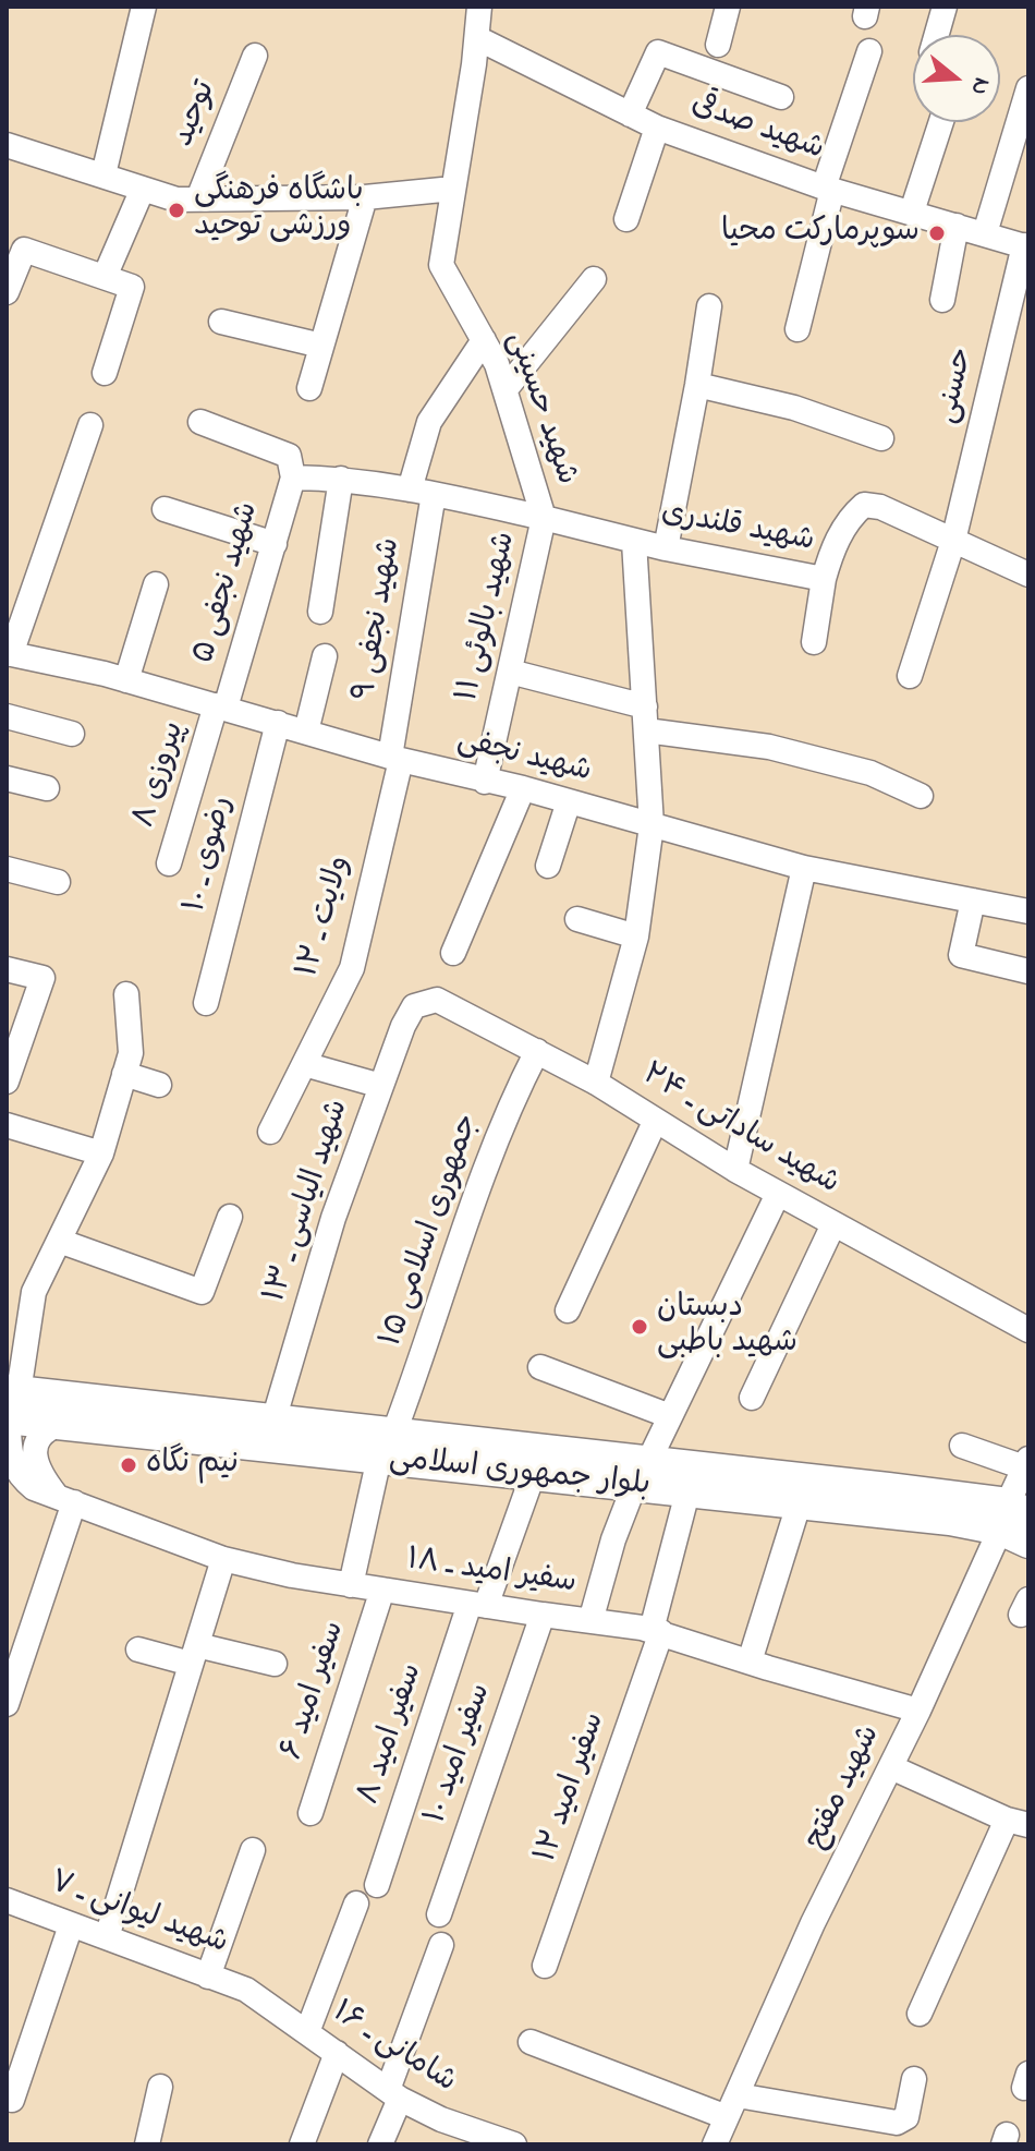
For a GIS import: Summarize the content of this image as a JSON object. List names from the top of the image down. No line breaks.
{"streets":{"main road":["بلوار جمهوری اسلامی"],"street":["توحید","شهید صدقی","حسنی","شهید حسینی","شهید قلندری","شهید نجفی ۵","شهید بالوئی ۱۱","شهید نجفی ۹","شهید نجفی","پیروزی ۸","رضوی ـ ۱۰","ولایت ـ ۱۲","شهید ساداتی ـ ۲۴","شهید الیاسی ـ ۱۳","جمهوری اسلامی ۱۵","سفیر امید ـ ۱۸","سفیر امید ۶","سفیر امید ۸","سفیر امید ۱۰","سفیر امید ۱۲","شهید مفتح","شهید لیوانی ـ ۷","شامانی ـ ۱۶"]},"crossings":[["شهید صدقی","حسنی"],["شهید صدقی","شهید حسینی"],["حسنی","شهید قلندری"],["شهید حسینی","شهید قلندری"],["شهید حسینی","شهید بالوئی ۱۱"],["شهید حسینی","شهید نجفی ۹"],["شهید نجفی ۵","شهید نجفی"],["شهید نجفی ۵","پیروزی ۸"],["شهید بالوئی ۱۱","شهید نجفی"],["شهید نجفی ۹","شهید نجفی"],["شهید نجفی ۹","ولایت ـ ۱۲"],["شهید نجفی","پیروزی ۸"],["شهید نجفی","رضوی ـ ۱۰"],["شهید نجفی","ولایت ـ ۱۲"],["شهید ساداتی ـ ۲۴","شهید الیاسی ـ ۱۳"],["شهید ساداتی ـ ۲۴","جمهوری اسلامی ۱۵"],["شهید الیاسی ـ ۱۳","بلوار جمهوری اسلامی"],["جمهوری اسلامی ۱۵","بلوار جمهوری اسلامی"],["جمهوری اسلامی ۱۵","سفیر امید ـ ۱۸"],["بلوار جمهوری اسلامی","سفیر امید ـ ۱۸"],["بلوار جمهوری اسلامی","سفیر امید ۸"],["بلوار جمهوری اسلامی","سفیر امید ۱۲"],["بلوار جمهوری اسلامی","شهید مفتح"],["سفیر امید ـ ۱۸","سفیر امید ۶"],["سفیر امید ـ ۱۸","سفیر امید ۸"],["سفیر امید ـ ۱۸","سفیر امید ۱۰"],["سفیر امید ـ ۱۸","سفیر امید ۱۲"],["سفیر امید ـ ۱۸","شهید مفتح"],["شهید لیوانی ـ ۷","شامانی ـ ۱۶"]],"places":["باشگاه فرهنگی ورزشی توحید","سوپرمارکت محیا","دبستان شهید باطبی","نیم نگاه"],"north":"right"}
